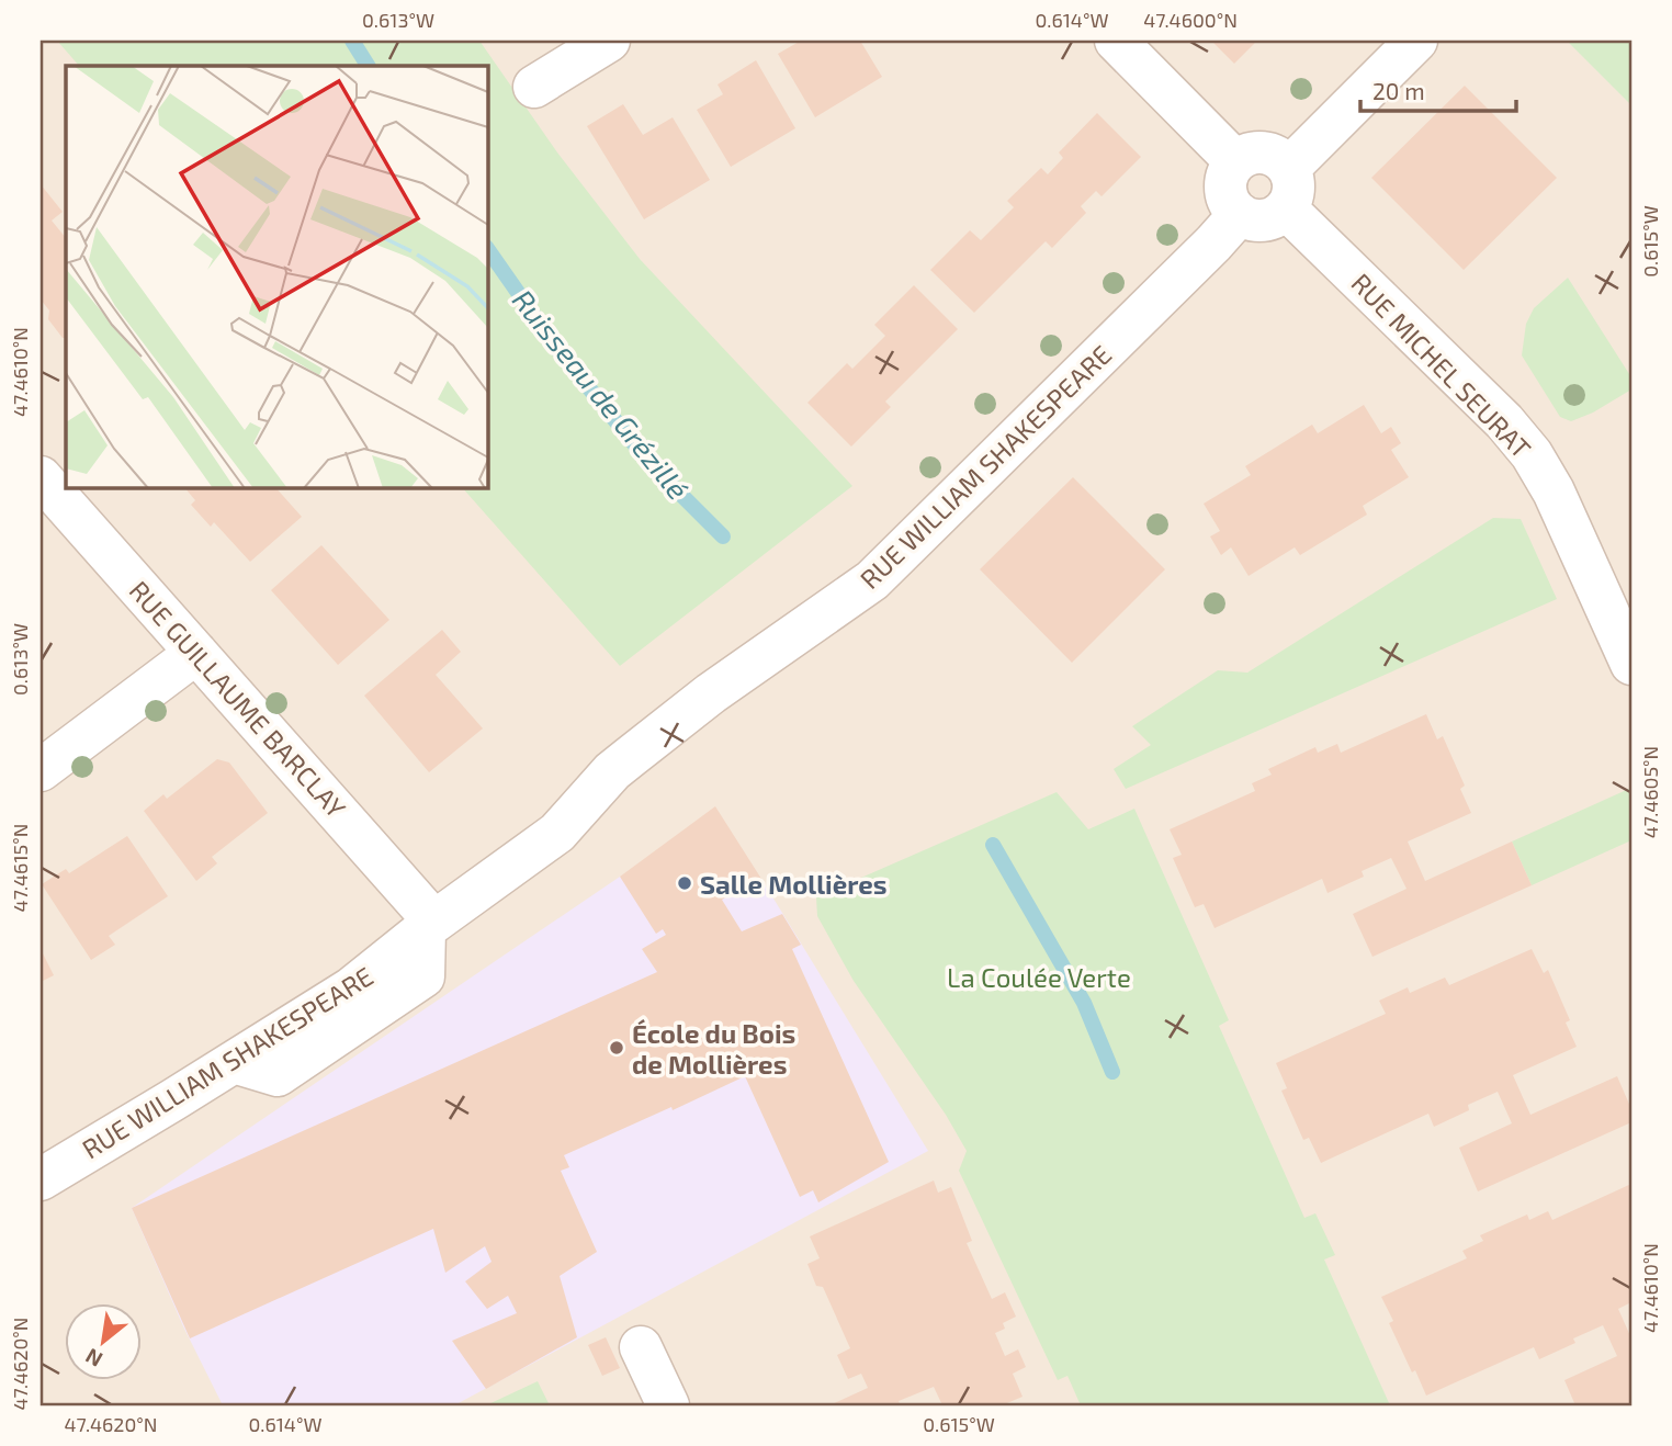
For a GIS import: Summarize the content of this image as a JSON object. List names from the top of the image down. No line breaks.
{"streets":{"street":["RUE MICHEL SEURAT","RUE WILLIAM SHAKESPEARE","RUE GUILLAUME BARCLAY"]},"crossings":[["RUE MICHEL SEURAT","RUE WILLIAM SHAKESPEARE"],["RUE WILLIAM SHAKESPEARE","RUE GUILLAUME BARCLAY"]],"water":["Ruisseau de Grézillé"],"parks":["La Coulée Verte"],"places":["Salle Mollières","École du Bois de Mollières"],"scale_bar":"20 m","north":"bottom left","coordinates":["0.613°W","0.614°W","47.4600°N","0.615°W","47.4610°N","47.4605°N","47.4615°N","47.4620°N"]}
